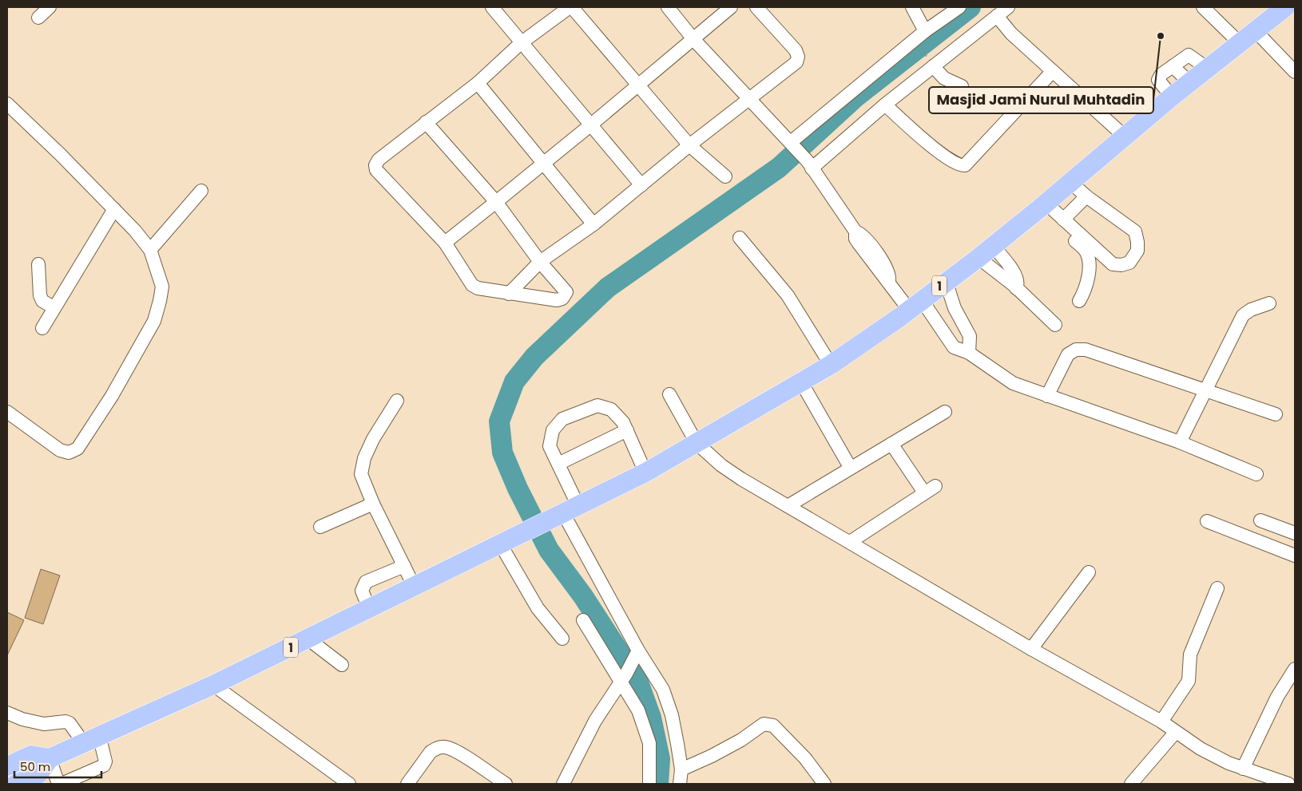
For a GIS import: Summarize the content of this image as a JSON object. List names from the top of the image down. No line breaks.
{"streets":{"highway":["1"]},"places":["Masjid Jami Nurul Muhtadin"],"scale_bar":"50 m"}
